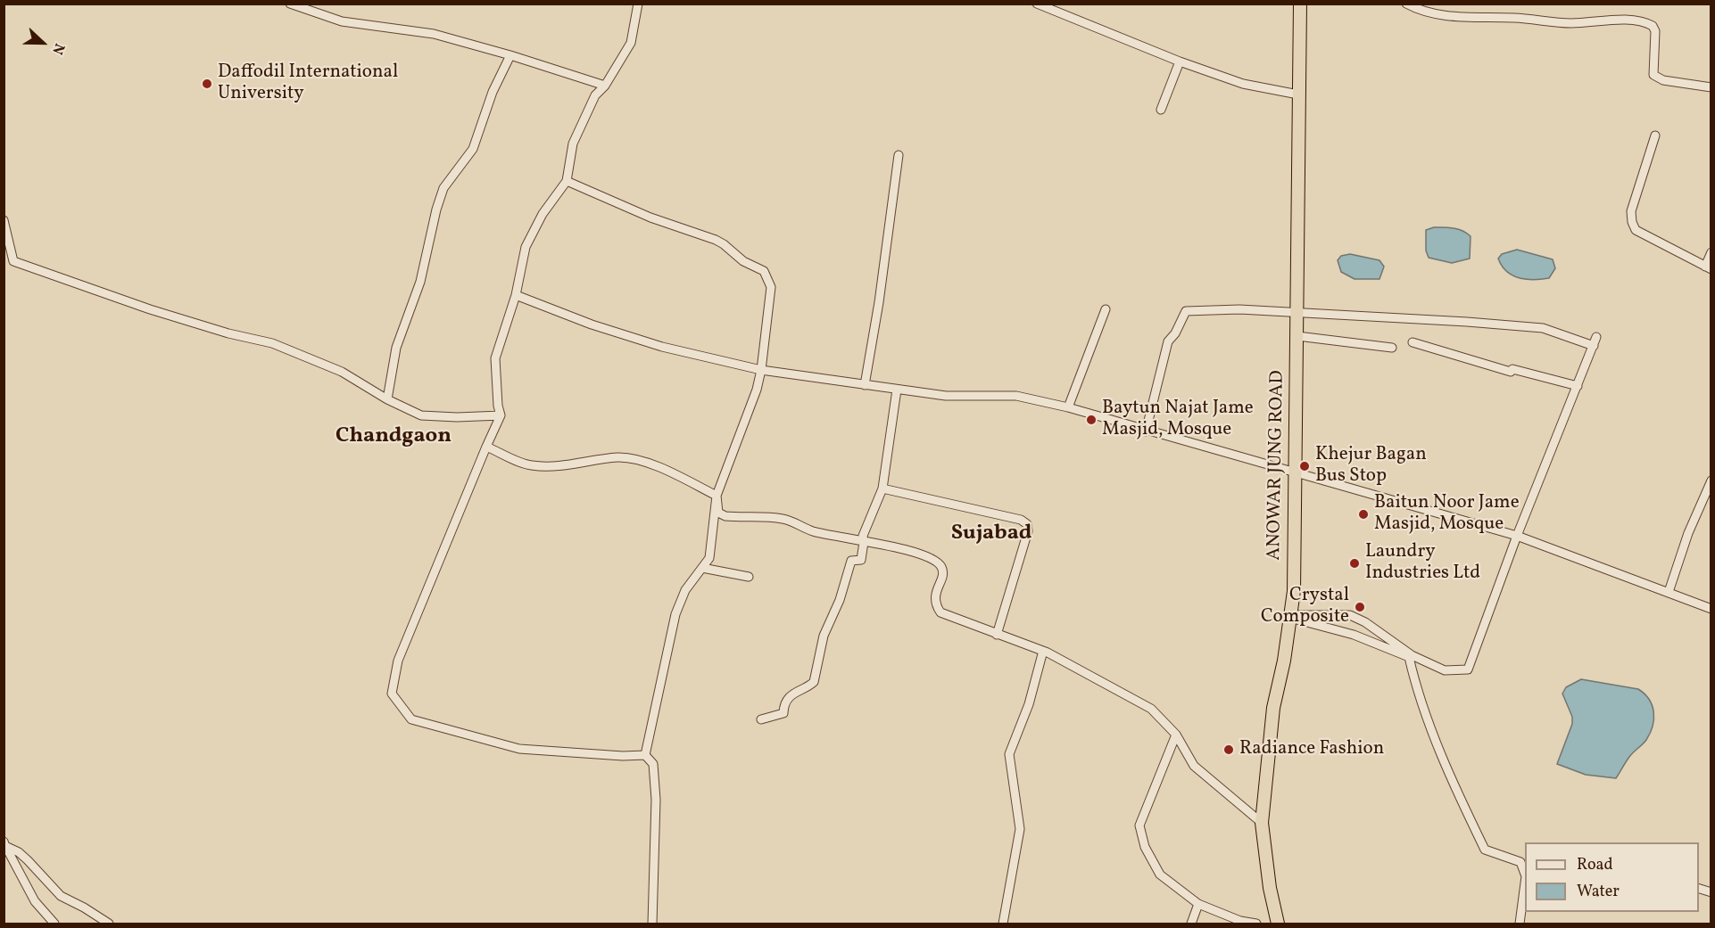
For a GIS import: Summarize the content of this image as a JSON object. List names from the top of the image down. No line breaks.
{"streets":{"highway":["ANOWAR JUNG ROAD"]},"districts":["Chandgaon","Sujabad"],"places":["Daffodil International University","Baytun Najat Jame Masjid, Mosque","Khejur Bagan Bus Stop","Baitun Noor Jame Masjid, Mosque","Laundry Industries Ltd","Crystal Composite","Radiance Fashion"],"legend":["Road","Water"],"north":"right"}
